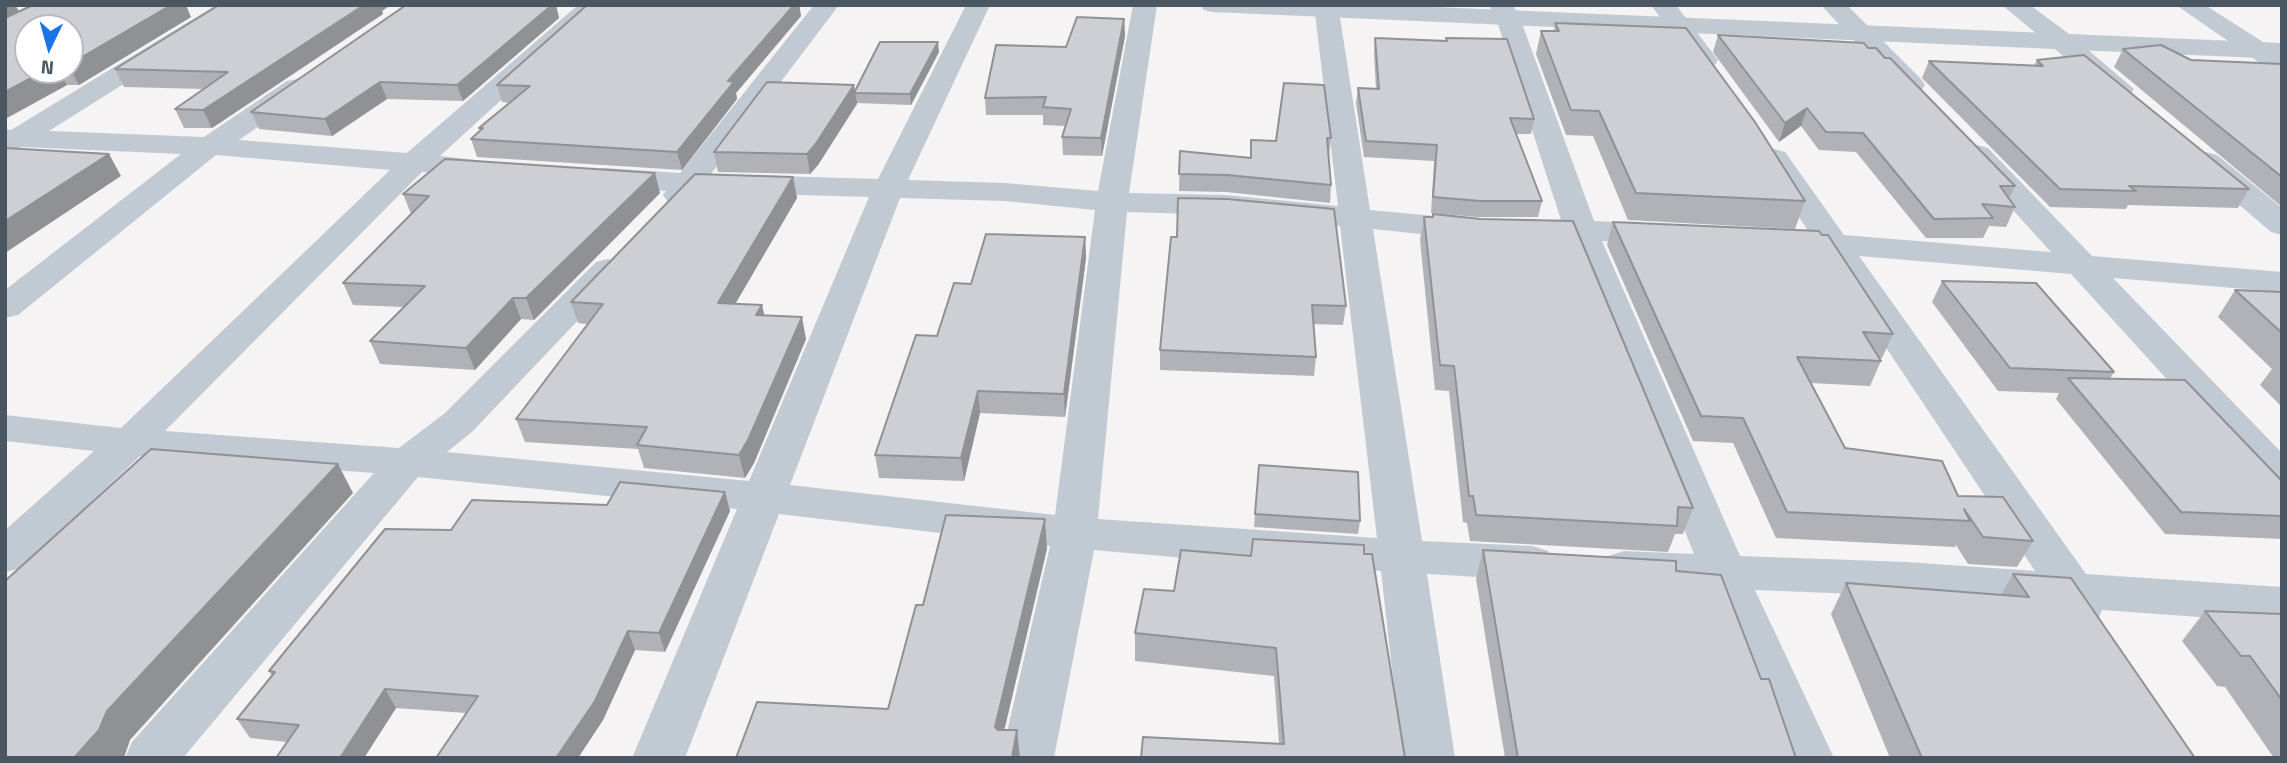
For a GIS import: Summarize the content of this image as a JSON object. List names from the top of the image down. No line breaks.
{"north":"bottom"}
